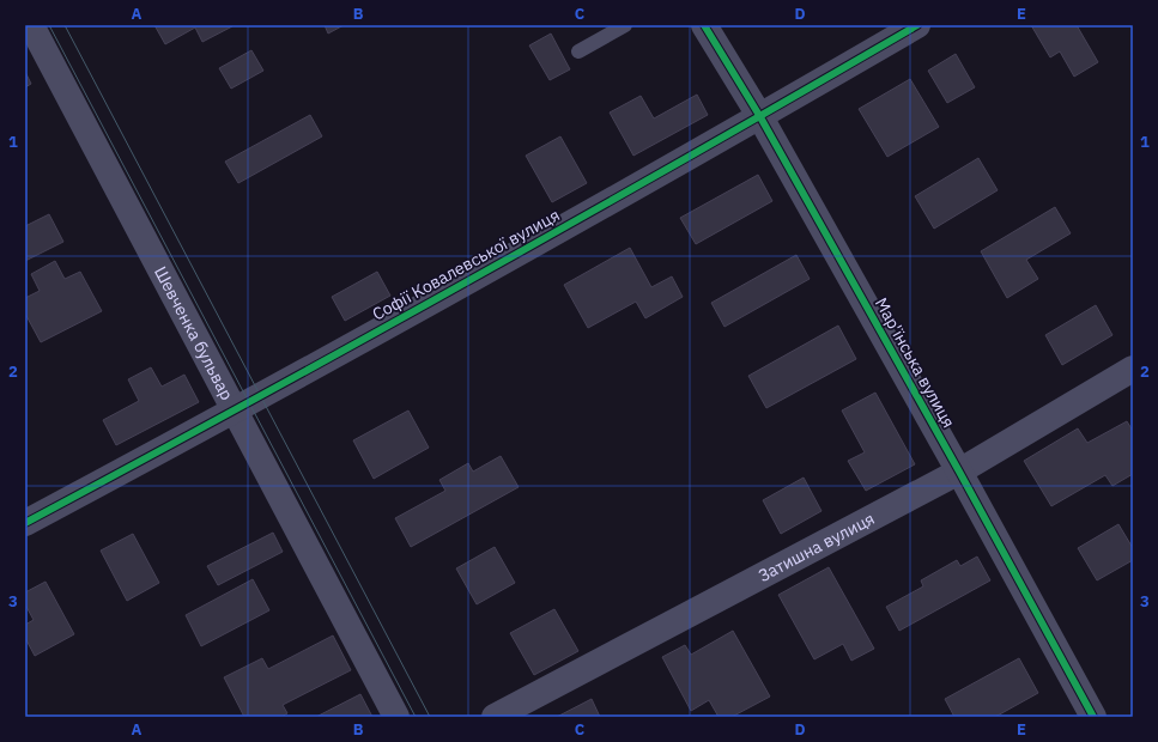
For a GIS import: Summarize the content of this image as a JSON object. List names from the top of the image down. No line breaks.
{"streets":{"street":["Софії Ковалевської вулиця","Шевченка бульвар","Мар'їнська вулиця","Затишна вулиця"]},"crossings":[["Софії Ковалевської вулиця","Шевченка бульвар"],["Софії Ковалевської вулиця","Мар'їнська вулиця"],["Мар'їнська вулиця","Затишна вулиця"]],"grid":{"columns":["A","B","C","D","E"],"rows":["1","2","3"]}}
